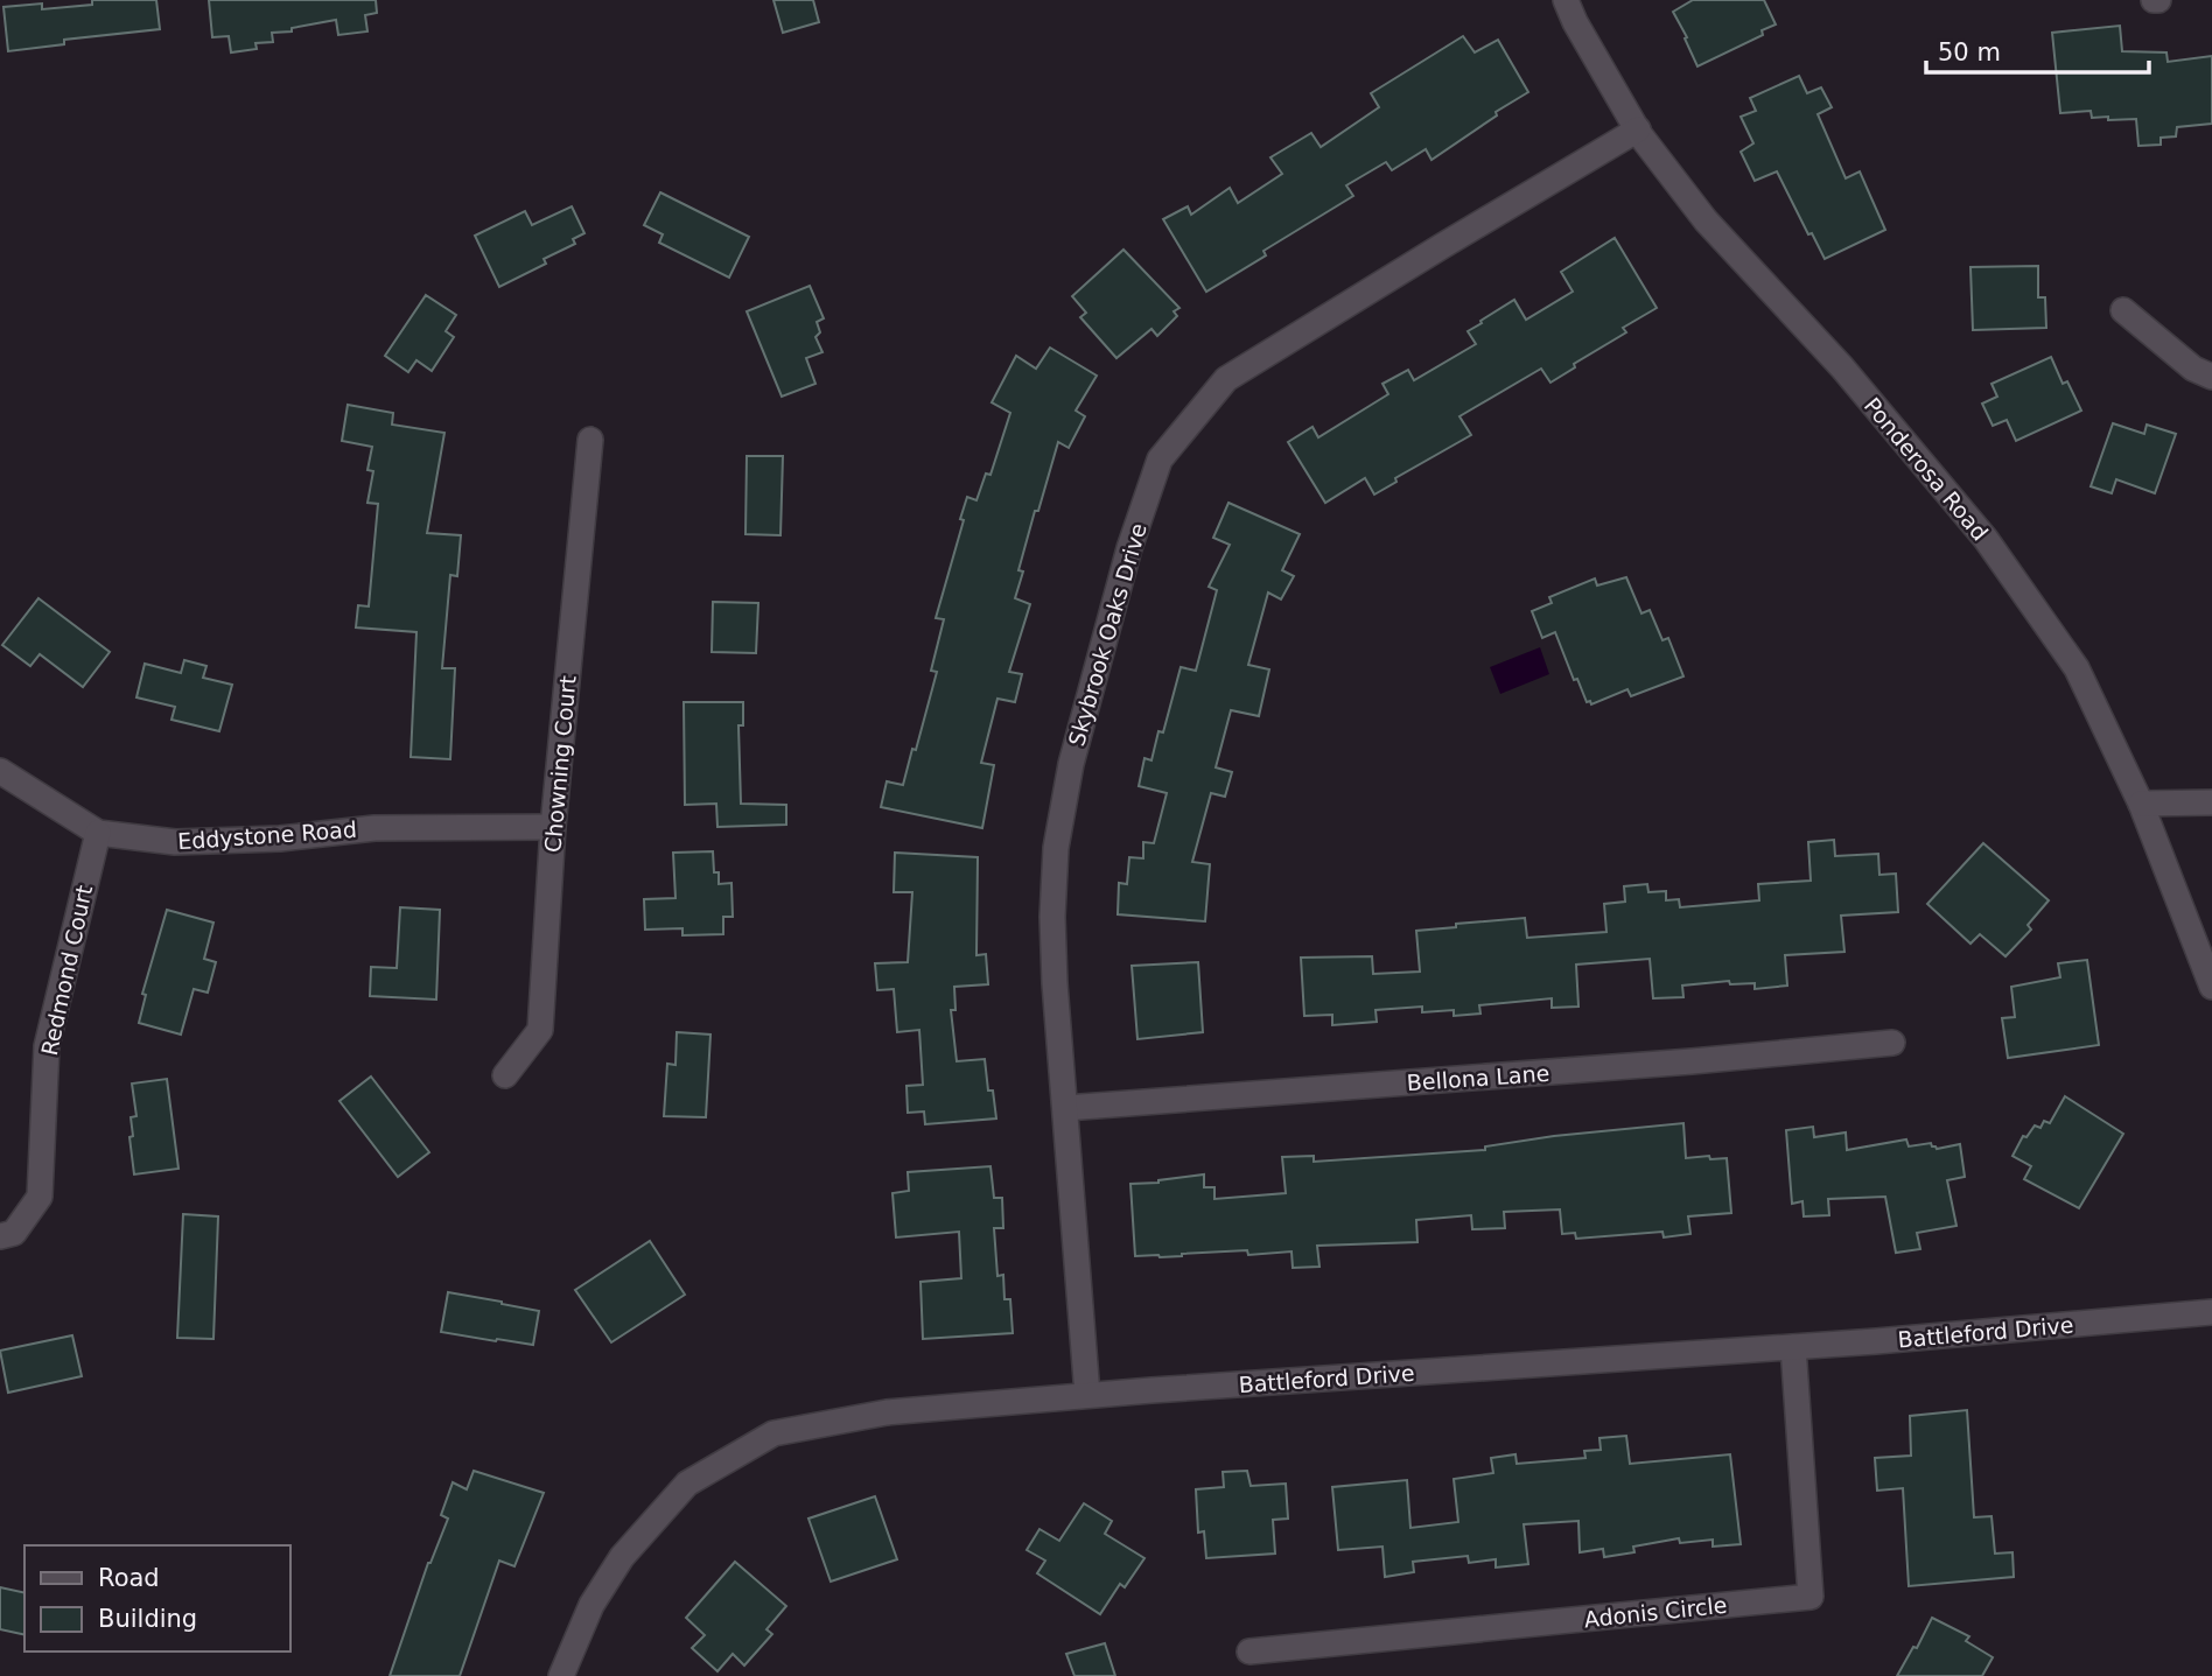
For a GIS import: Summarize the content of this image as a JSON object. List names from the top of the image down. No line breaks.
{"streets":{"street":["Ponderosa Road","Skybrook Oaks Drive","Chowning Court","Eddystone Road","Redmond Court","Bellona Lane","Battleford Drive","Adonis Circle"]},"crossings":[["Ponderosa Road","Skybrook Oaks Drive"],["Skybrook Oaks Drive","Bellona Lane"],["Skybrook Oaks Drive","Battleford Drive"],["Chowning Court","Eddystone Road"],["Eddystone Road","Redmond Court"],["Battleford Drive","Adonis Circle"]],"legend":["Road","Building"],"scale_bar":"50 m"}
